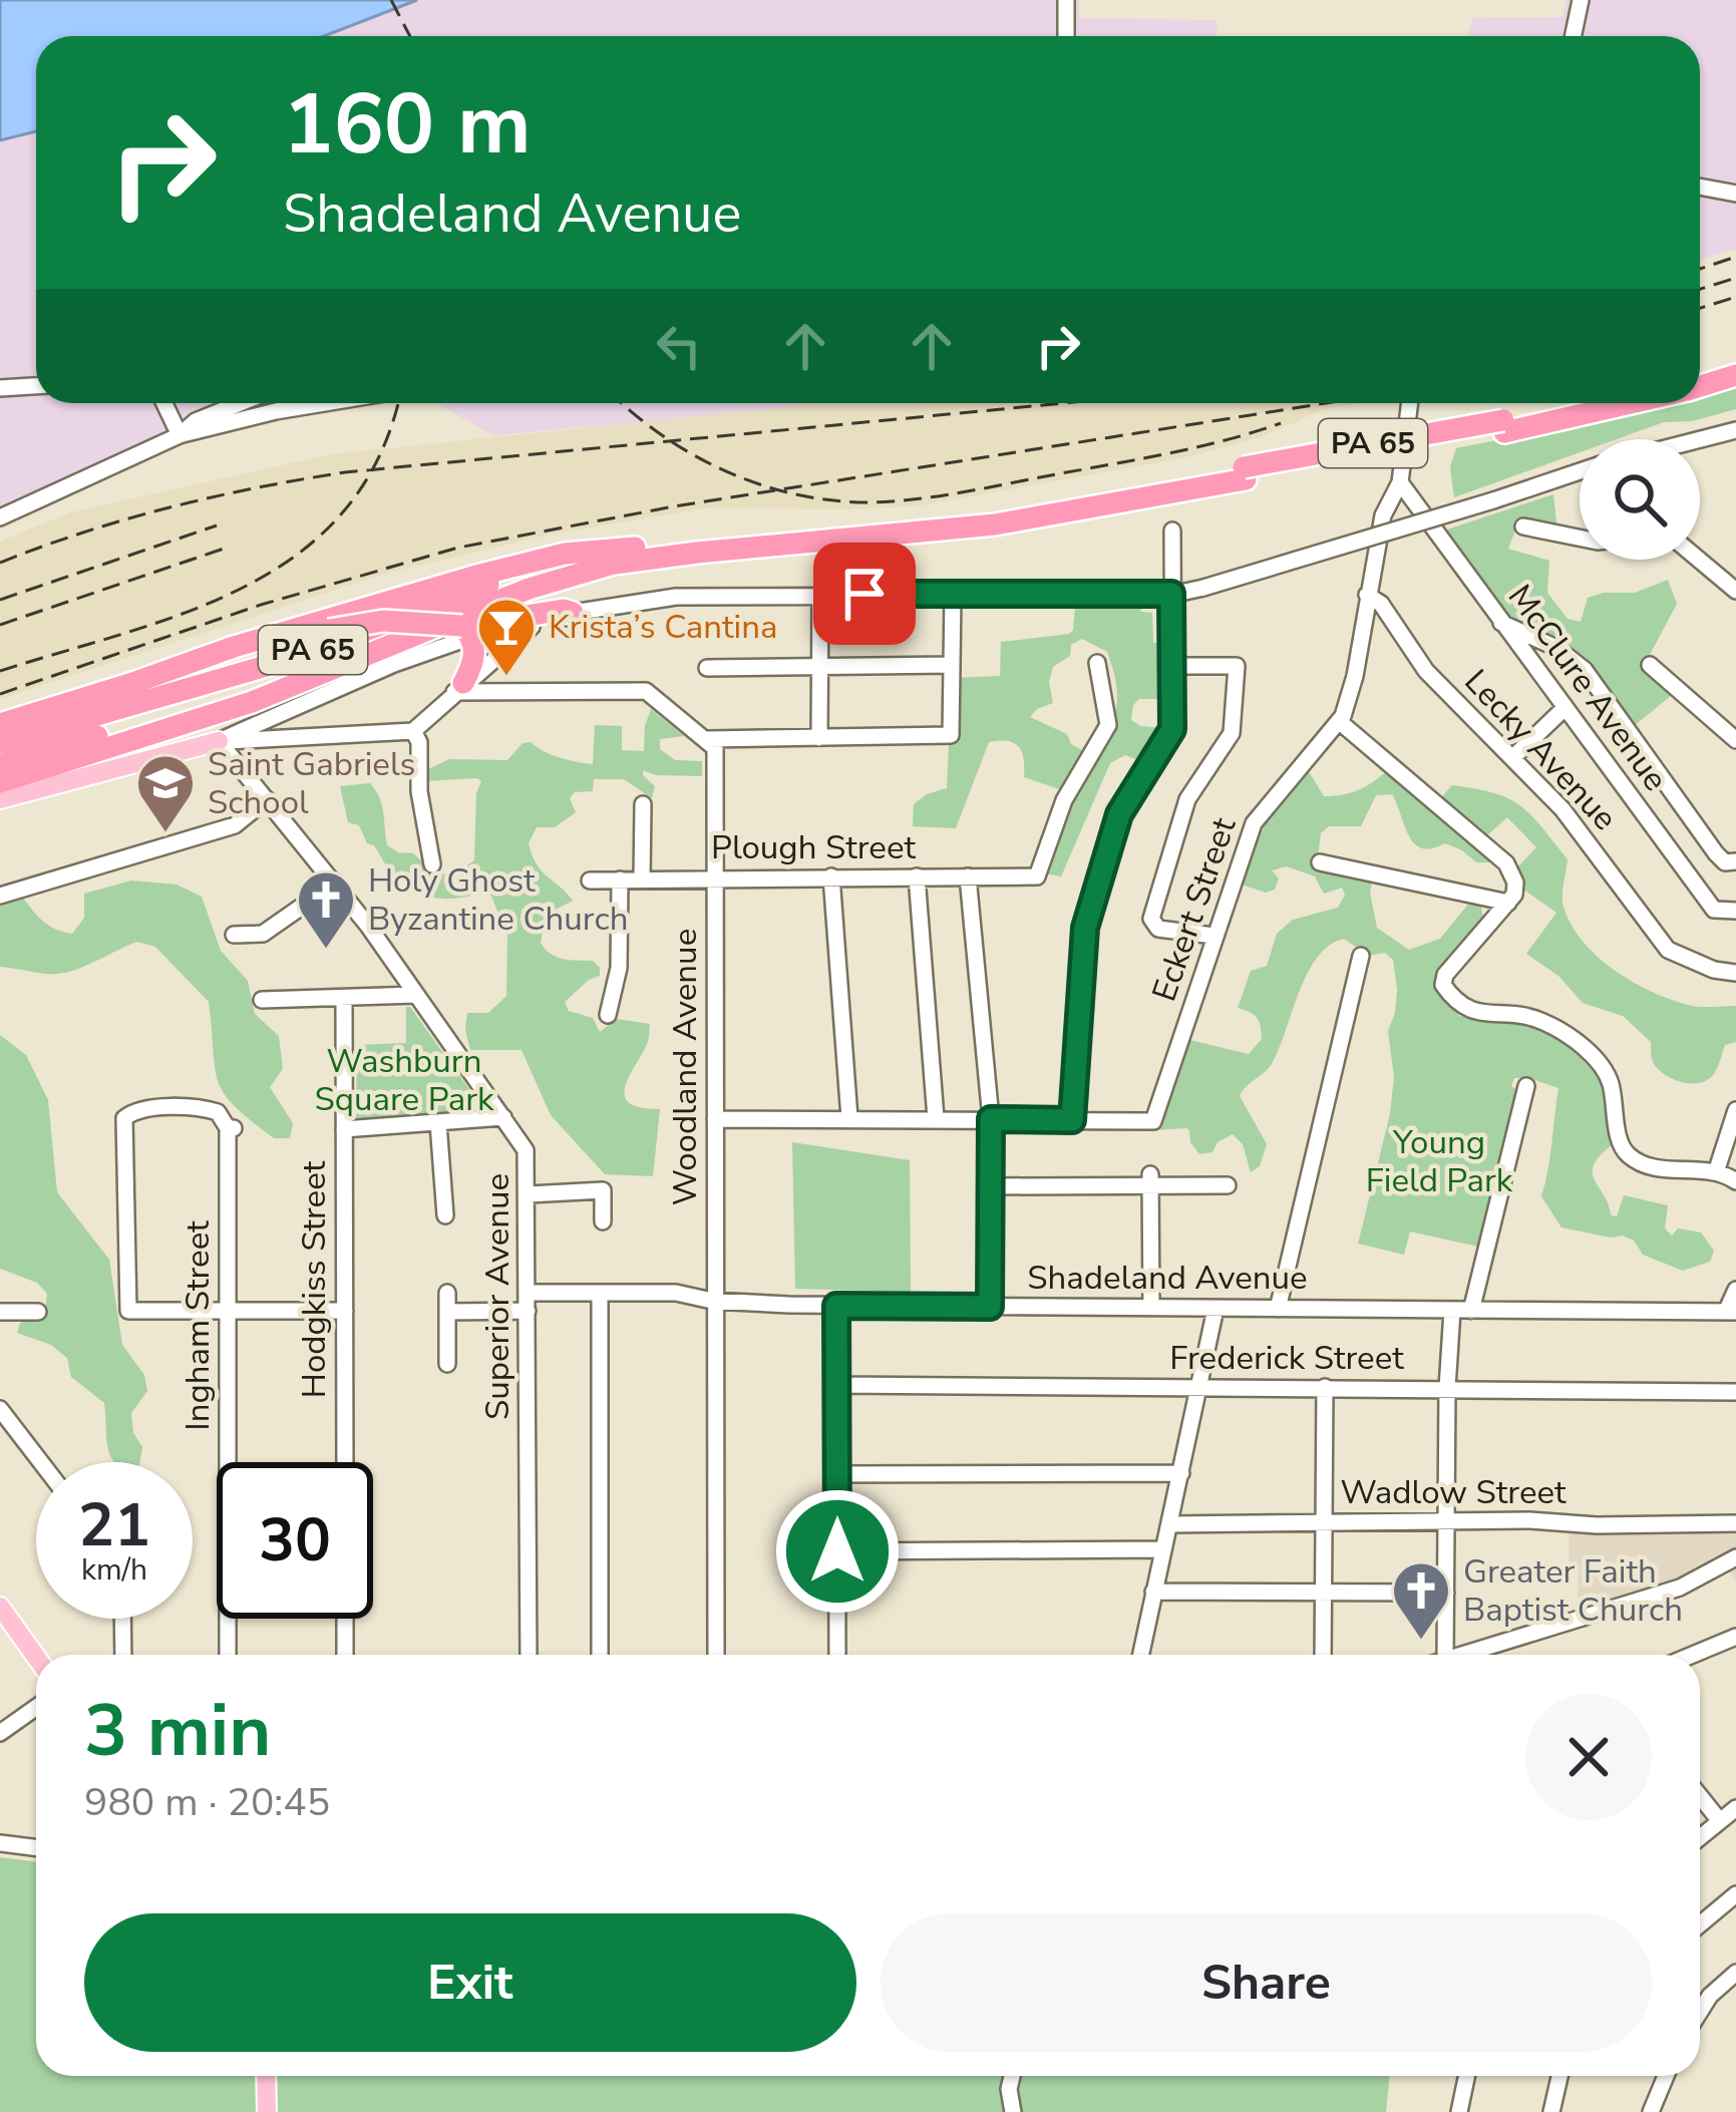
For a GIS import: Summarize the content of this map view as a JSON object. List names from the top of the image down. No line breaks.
{"streets":{"highway":["PA 65"],"street":["McClure Avenue","Lecky Avenue","Plough Street","Eckert Street","Woodland Avenue","Shadeland Avenue","Hodgkiss Street","Superior Avenue","Ingham Street","Frederick Street","Wadlow Street"]},"crossings":[["McClure Avenue","Eckert Street"],["Lecky Avenue","Eckert Street"],["Plough Street","Woodland Avenue"],["Woodland Avenue","Shadeland Avenue"],["Shadeland Avenue","Superior Avenue"]],"parks":["Washburn Square Park","Young Field Park"],"places":{"bar":["Krista’s Cantina"],"school or university":["Saint Gabriels School"],"church":["Holy Ghost Byzantine Church","Greater Faith Baptist Church"]},"page":{"turn":["160 m","Shadeland Avenue"],"speed":"21 km/h","limit":"30","heading":["3 min","980 m · 20:45"],"buttons":["Exit","Share"]}}
